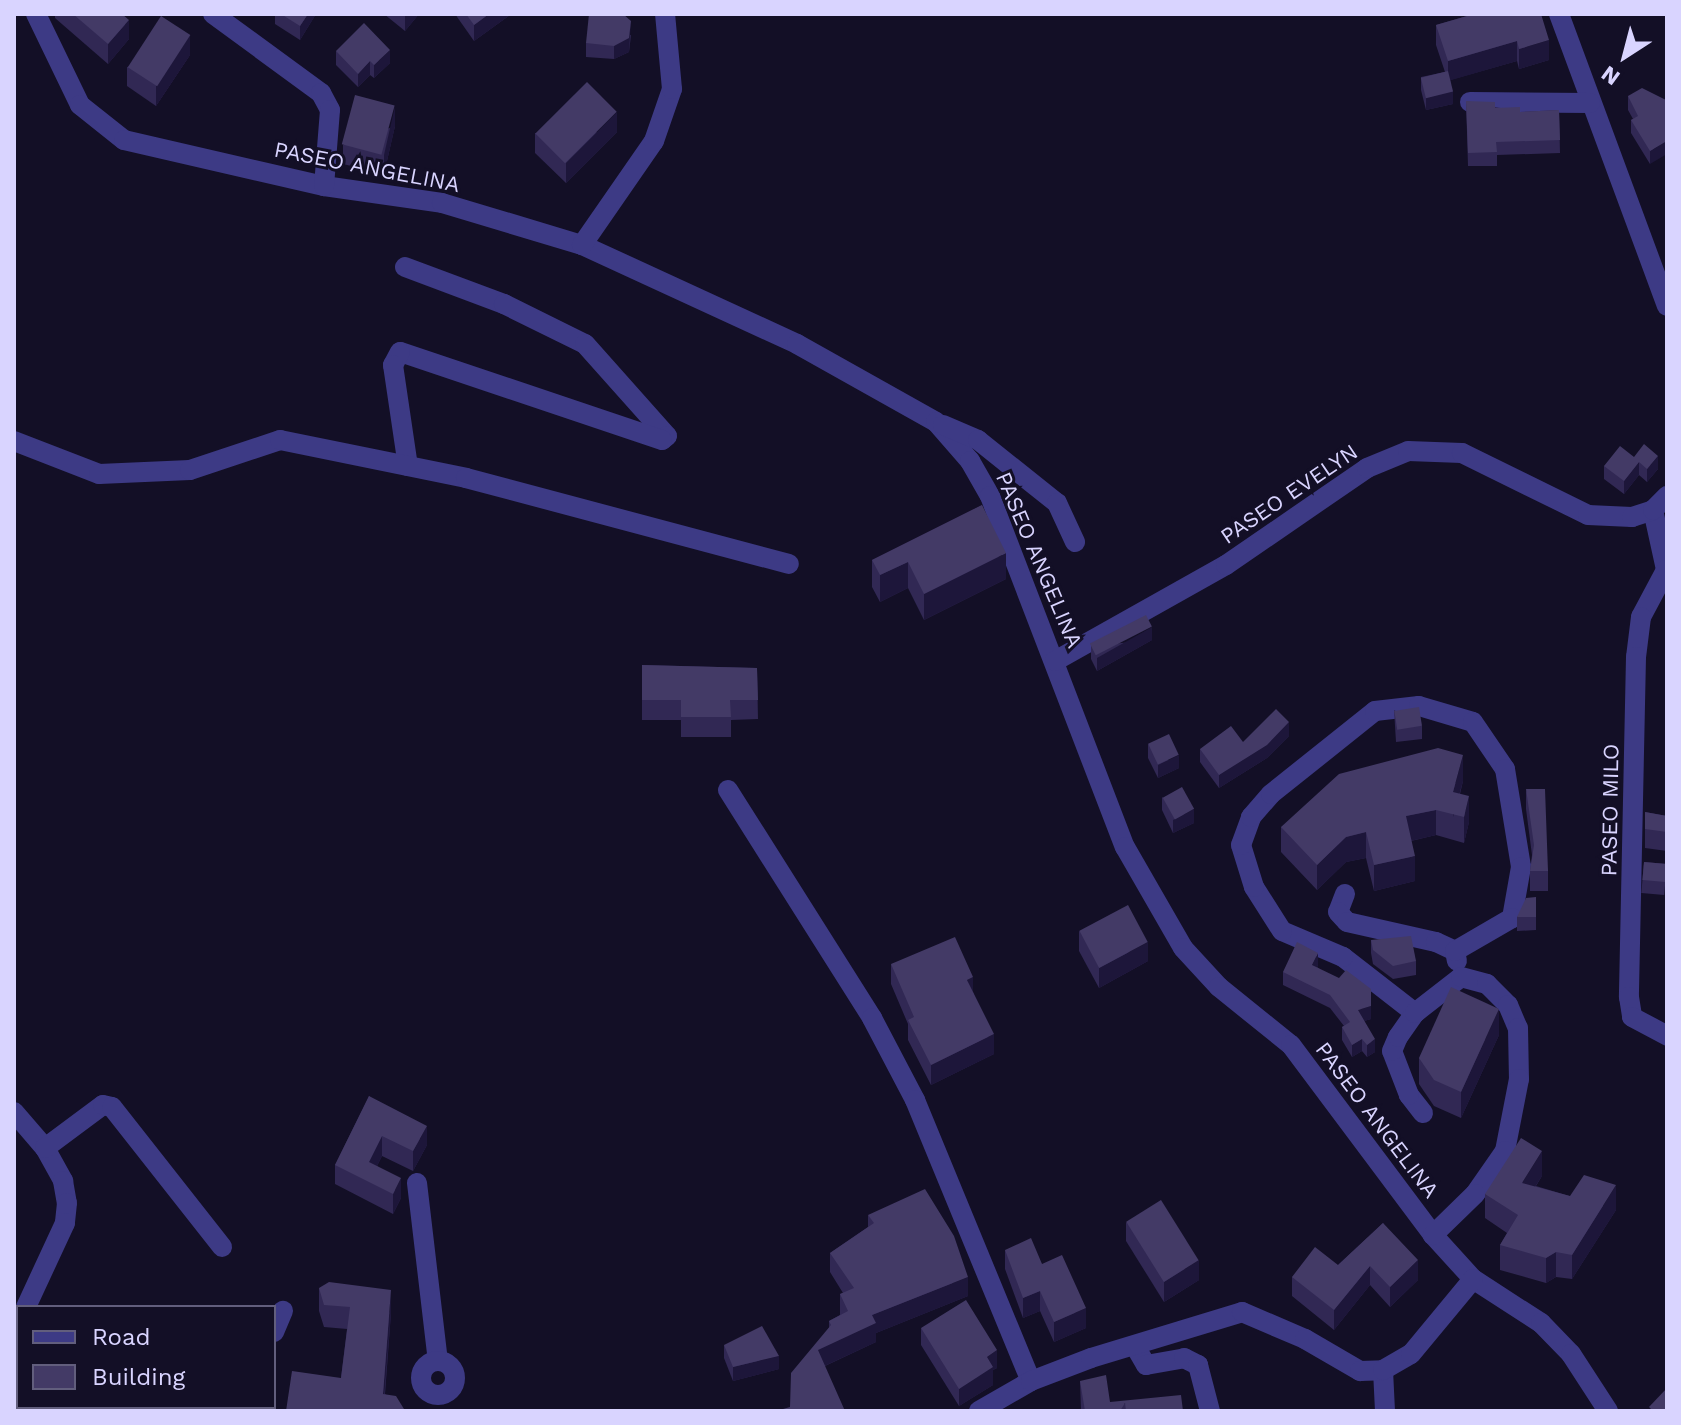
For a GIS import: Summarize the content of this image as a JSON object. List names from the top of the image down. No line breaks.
{"streets":{"street":["PASEO ANGELINA","PASEO EVELYN","PASEO MILO"]},"crossings":[["PASEO ANGELINA","PASEO EVELYN"]],"legend":["Road","Building"],"north":"bottom left"}
